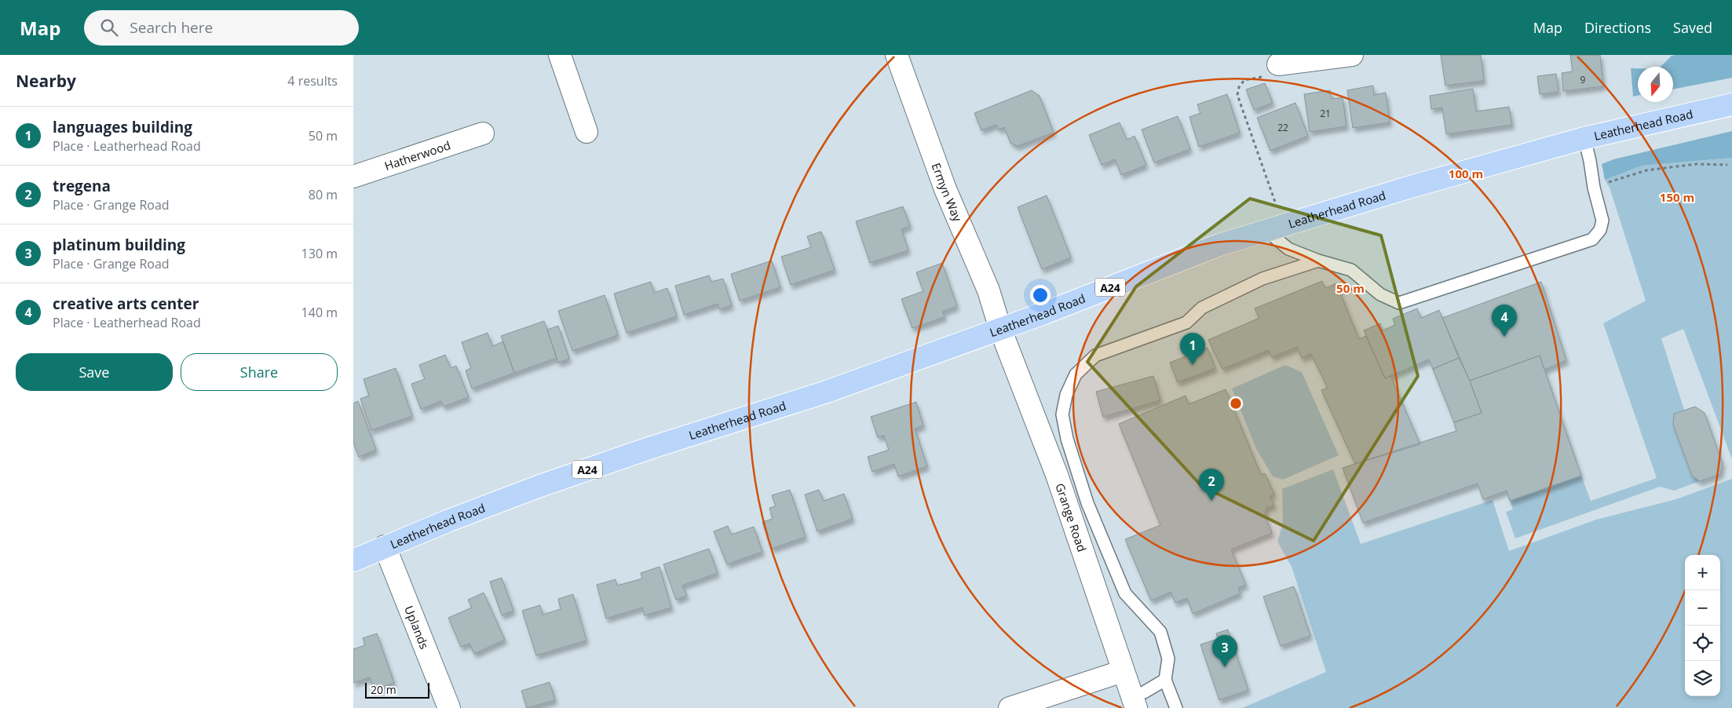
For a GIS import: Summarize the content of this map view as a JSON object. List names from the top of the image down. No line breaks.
{"streets":{"highway":["Leatherhead Road","A24"],"street":["Hatherwood","Ermyn Way","Grange Road","Uplands"]},"crossings":[["Leatherhead Road","Ermyn Way"],["Leatherhead Road","Grange Road"],["Leatherhead Road","Uplands"],["Ermyn Way","Grange Road"]],"house_numbers":["9","21","22"],"scale_bar":"20 m","north":"bottom","page":{"header":"Map","search":"Search here","nav":["Map","Directions","Saved"],"heading":["Nearby","4 results"],"list":[{"mark":"1","name":"languages building","note":"Place · Leatherhead Road","value":"50 m"},{"mark":"2","name":"tregena","note":"Place · Grange Road","value":"80 m"},{"mark":"3","name":"platinum building","note":"Place · Grange Road","value":"130 m"},{"mark":"4","name":"creative arts center","note":"Place · Leatherhead Road","value":"140 m"}],"pins":["4","1","2","3"],"buttons":["Save","Share"],"map_buttons":["+","−"],"scale":"20 m"},"rings":["100 m","150 m","50 m"]}
